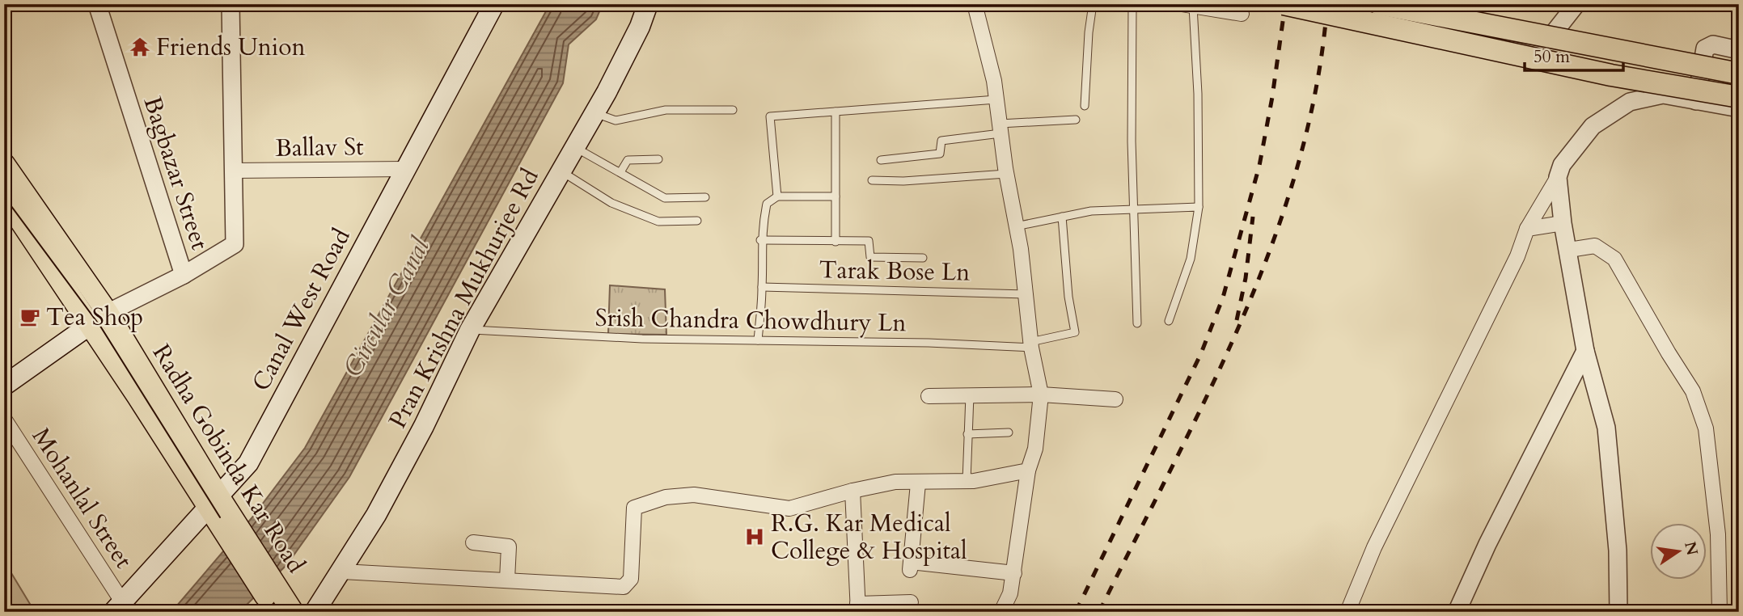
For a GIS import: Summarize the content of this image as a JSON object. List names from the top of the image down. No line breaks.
{"streets":{"main road":["Pran Krishna Mukhurjee Rd","Canal West Road","Radha Gobinda Kar Road"],"street":["Ballav St","Bagbazar Street","Mohanlal Street"],"lane":["Tarak Bose Ln","Srish Chandra Chowdhury Ln"]},"crossings":[["Ballav St","Canal West Road"],["Bagbazar Street","Radha Gobinda Kar Road"],["Pran Krishna Mukhurjee Rd","Srish Chandra Chowdhury Ln"],["Canal West Road","Radha Gobinda Kar Road"],["Canal West Road","Mohanlal Street"]],"water":["Circular Canal"],"places":{"temple":["Friends Union"],"cafe":["Tea Shop"],"hospital":["R.G. Kar Medical College & Hospital"]},"scale_bar":"50 m","north":"right"}
